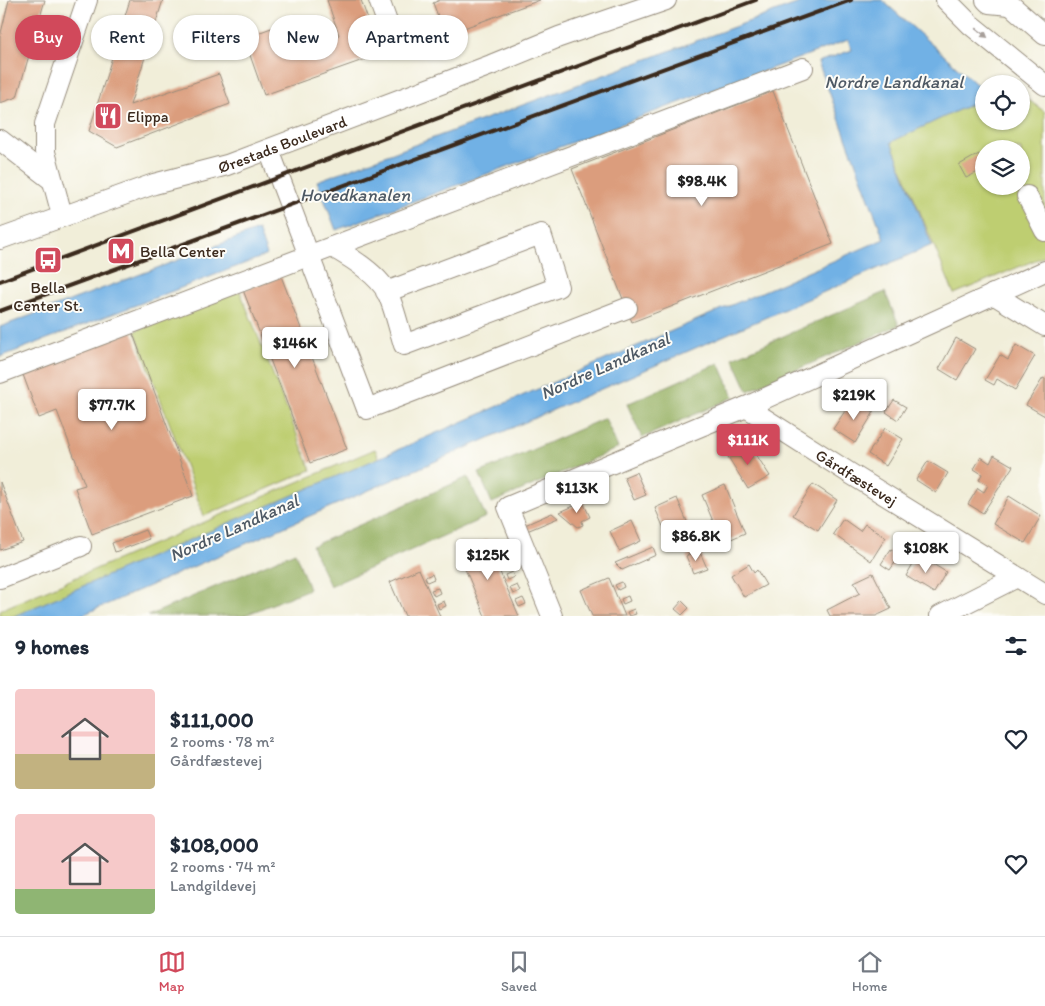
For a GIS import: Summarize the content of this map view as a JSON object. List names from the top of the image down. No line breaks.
{"streets":{"street":["Ørestads Boulevard","Gårdfæstevej"]},"water":["Nordre Landkanal","Hovedkanalen"],"places":{"restaurant":["Elippa"],"metro station":["Bella Center"],"bus stop":["Bella Center St."]},"page":{"chip":["Buy","Rent","Filters","New","Apartment"],"price":["$98.4K","$146K","$219K","$77.7K","$111K","$113K","$86.8K","$108K","$125K"],"heading":"9 homes","list":[{"name":"$111,000","note":"2 rooms · 78 m² · Gårdfæstevej"},{"name":"$108,000","note":"2 rooms · 74 m² · Landgildevej"}],"tabs":["Map","Saved","Home"]}}
